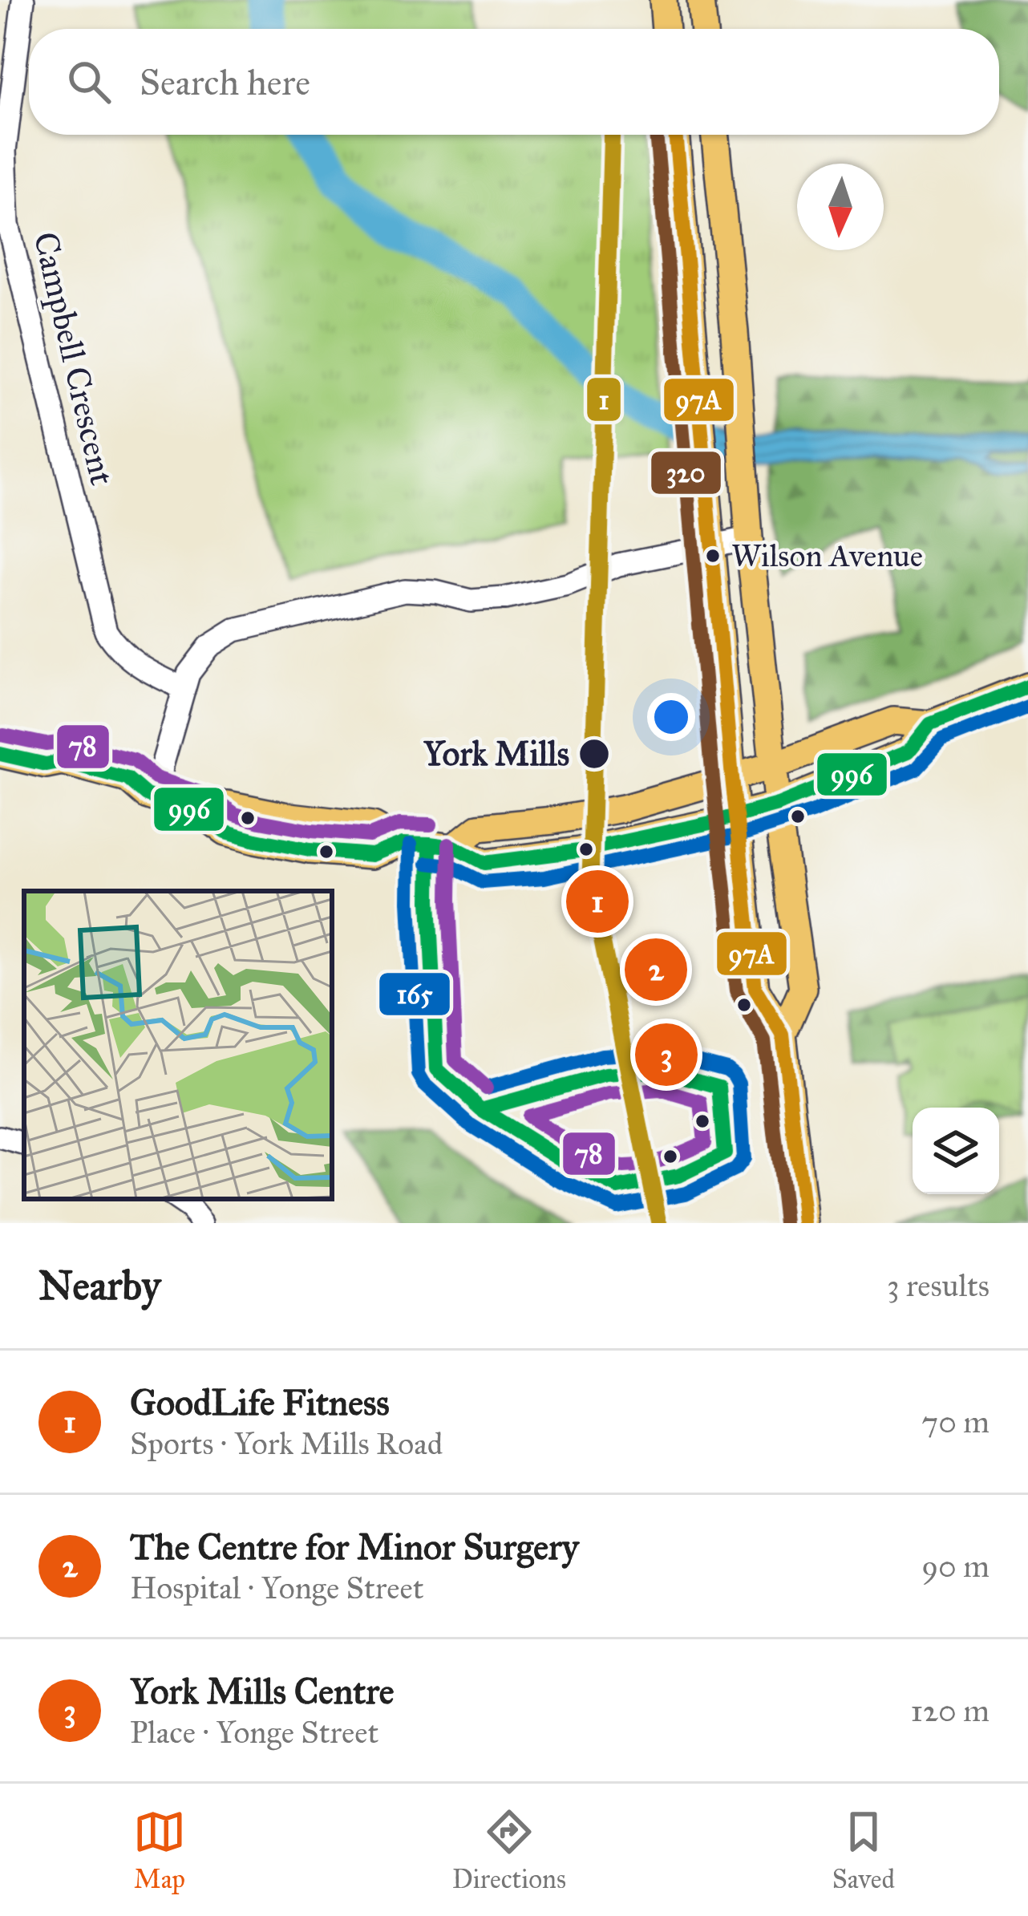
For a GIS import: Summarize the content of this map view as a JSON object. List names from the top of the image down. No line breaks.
{"streets":{"street":["Campbell Crescent"]},"places":["Wilson Avenue","York Mills"],"lines":["transit line 1","transit line 97A","transit line 320","transit line 996","transit line 165","transit line 78"],"north":"bottom","page":{"search":"Search here","pins":["1","2","3"],"heading":["Nearby","3 results"],"list":[{"mark":"1","name":"GoodLife Fitness","note":"Sports · York Mills Road","value":"70 m"},{"mark":"2","name":"The Centre for Minor Surgery","note":"Hospital · Yonge Street","value":"90 m"},{"mark":"3","name":"York Mills Centre","note":"Place · Yonge Street","value":"120 m"}],"nav":["Map","Directions","Saved"]}}
